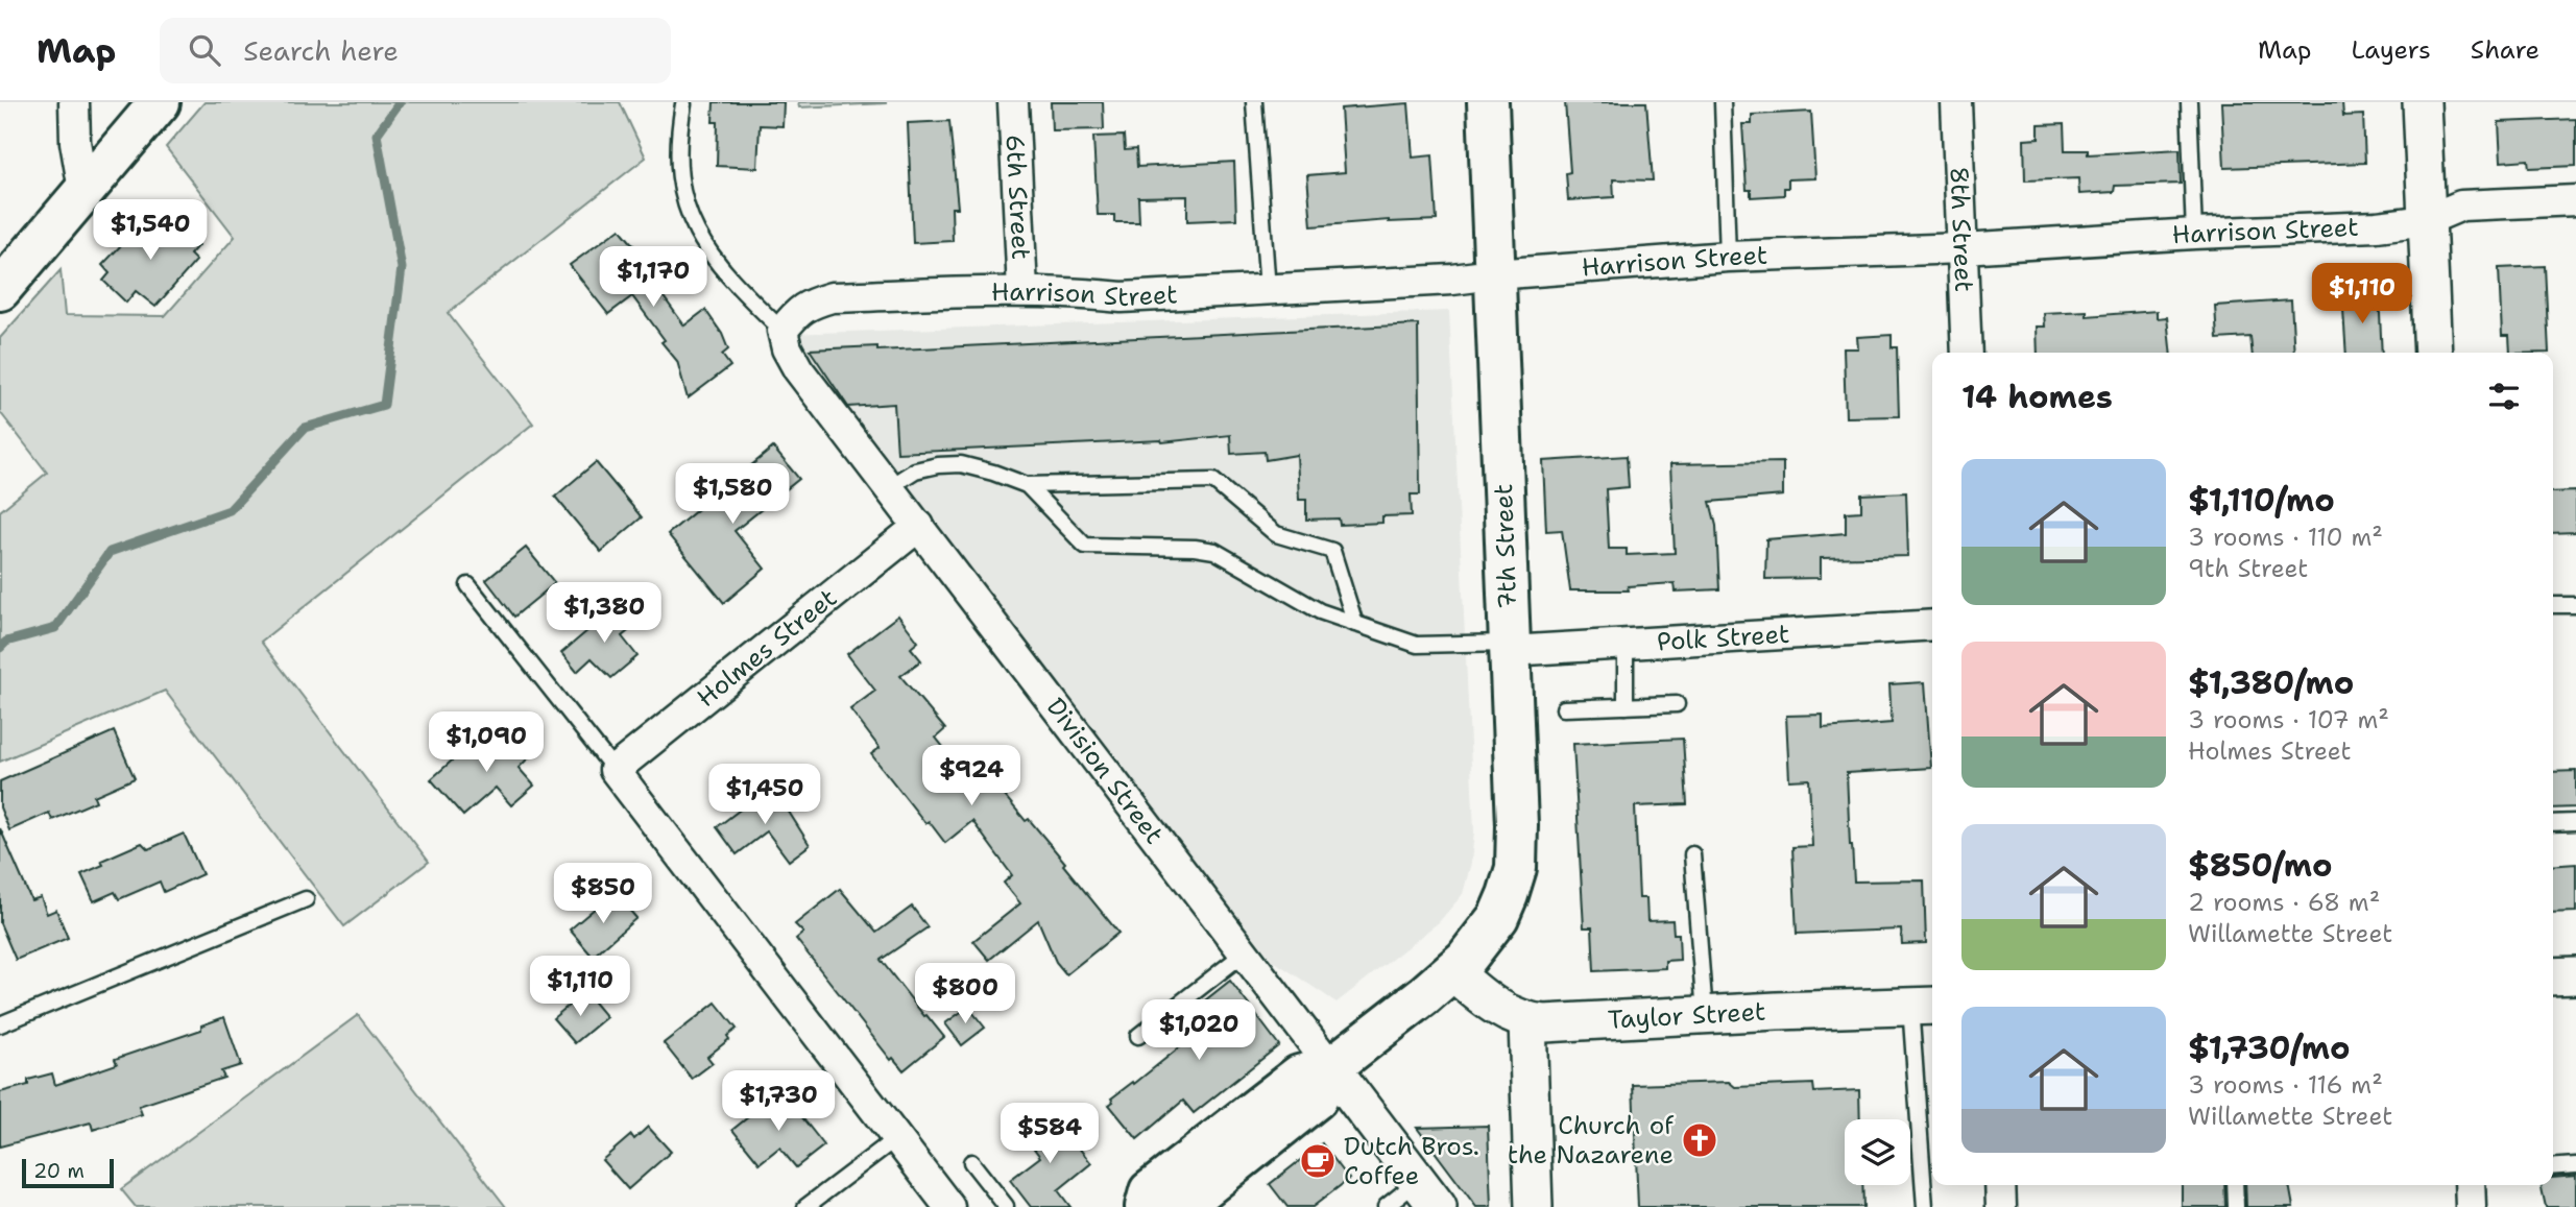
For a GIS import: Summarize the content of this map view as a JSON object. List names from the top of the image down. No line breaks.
{"streets":{"main road":["7th Street"],"street":["6th Street","8th Street","Harrison Street","Polk Street","Holmes Street","Division Street","Taylor Street"]},"crossings":[["6th Street","Harrison Street"],["8th Street","Harrison Street"],["Harrison Street","7th Street"],["Harrison Street","Division Street"],["7th Street","Polk Street"],["7th Street","Division Street"],["7th Street","Taylor Street"],["Holmes Street","Division Street"]],"places":{"church":["Church of the Nazarene"],"cafe":["Dutch Bros. Coffee"]},"scale_bar":"20 m","page":{"header":"Map","search":"Search here","nav":["Map","Layers","Share"],"price":["$1,540","$1,170","$1,110","$1,580","$1,380","$1,090","$924","$1,450","$850","$1,110","$800","$1,020","$1,730","$584"],"heading":"14 homes","list":[{"name":"$1,110/mo","note":"3 rooms · 110 m² · 9th Street"},{"name":"$1,380/mo","note":"3 rooms · 107 m² · Holmes Street"},{"name":"$850/mo","note":"2 rooms · 68 m² · Willamette Street"},{"name":"$1,730/mo","note":"3 rooms · 116 m² · Willamette Street"}],"scale":"20 m"}}
